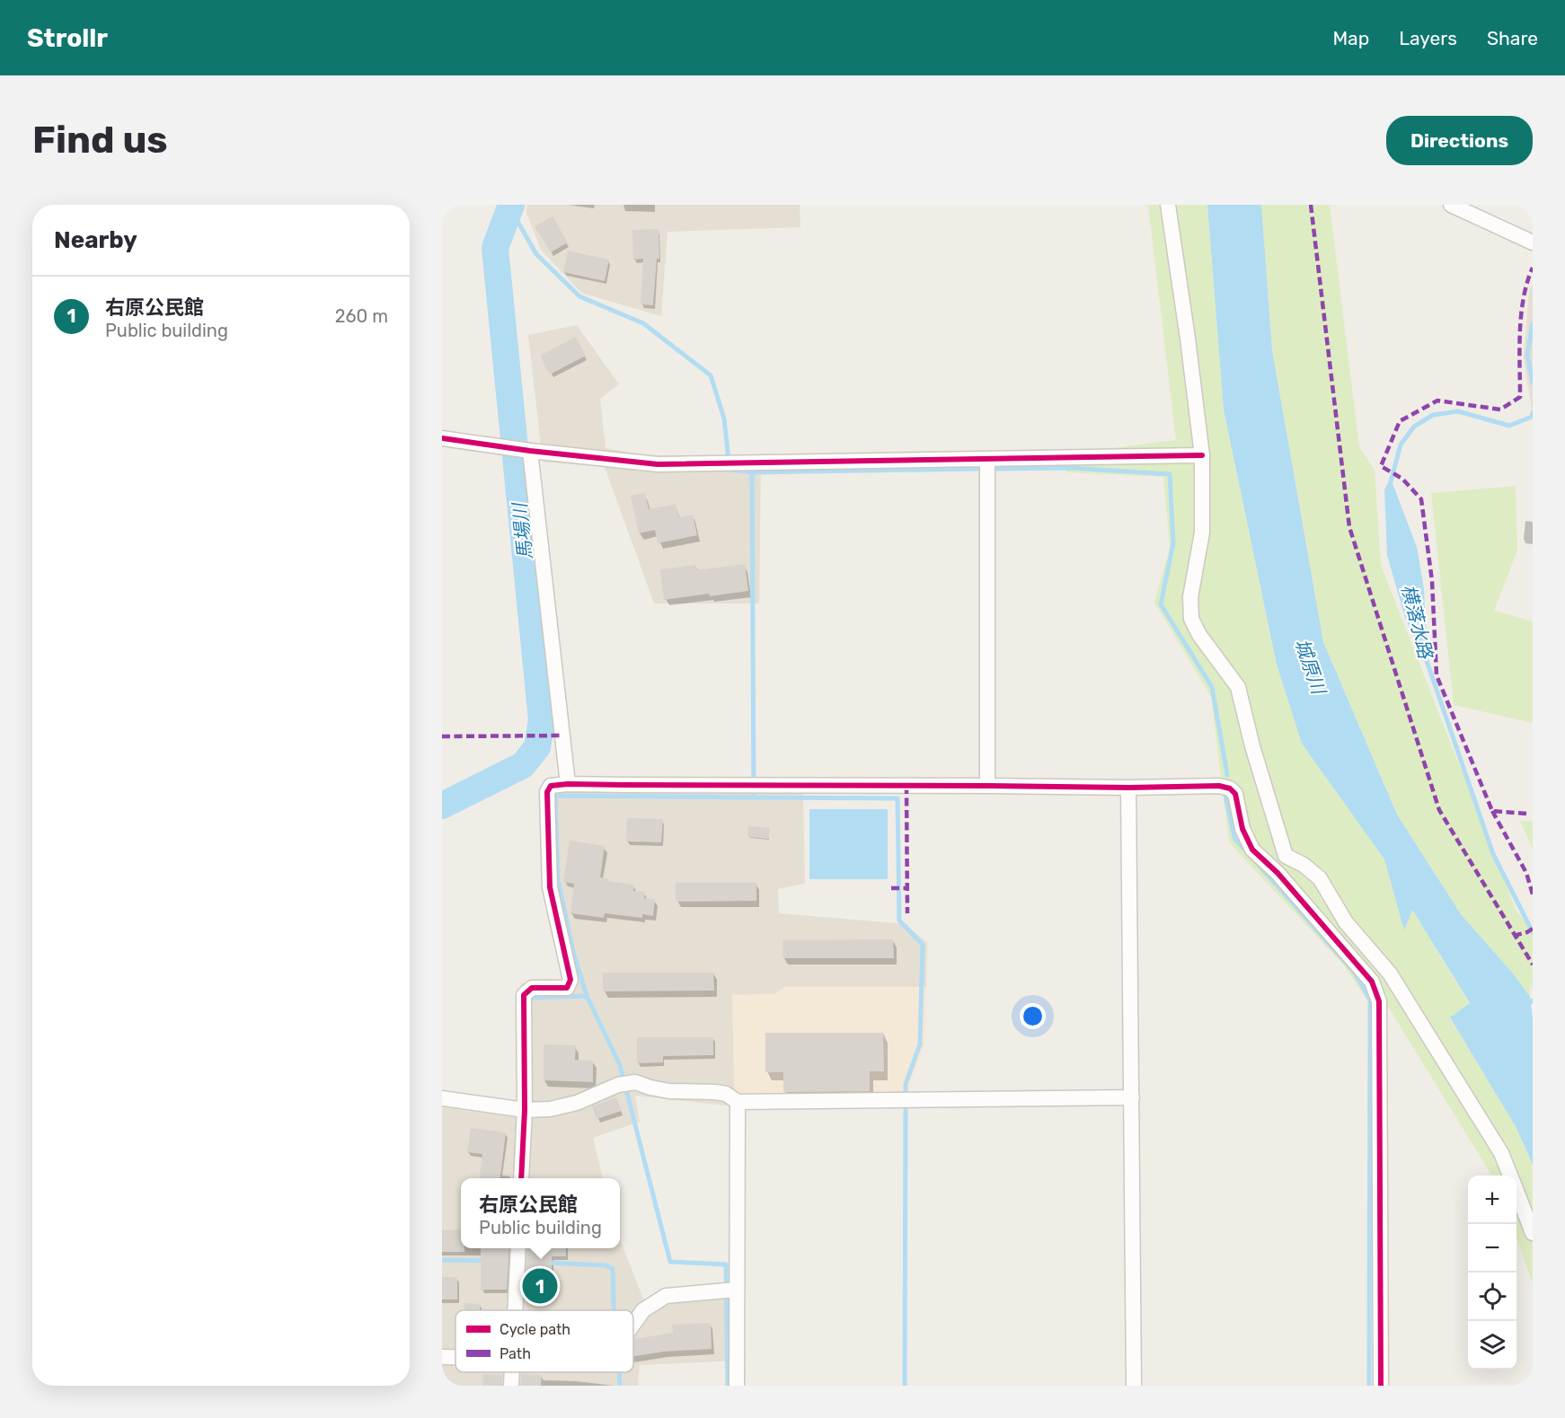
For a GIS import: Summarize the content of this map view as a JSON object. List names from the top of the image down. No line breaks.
{"water":["馬場川","横落水路","城原川"],"legend":["Cycle path","Path"],"page":{"header":"Strollr","nav":["Map","Layers","Share"],"buttons":"Directions","title":"Find us","heading":"Nearby","list":[{"mark":"1","name":"右原公民館","note":"Public building","value":"260 m"}],"map_buttons":["+","−"],"popup":["右原公民館","Public building"],"pins":"1"}}
